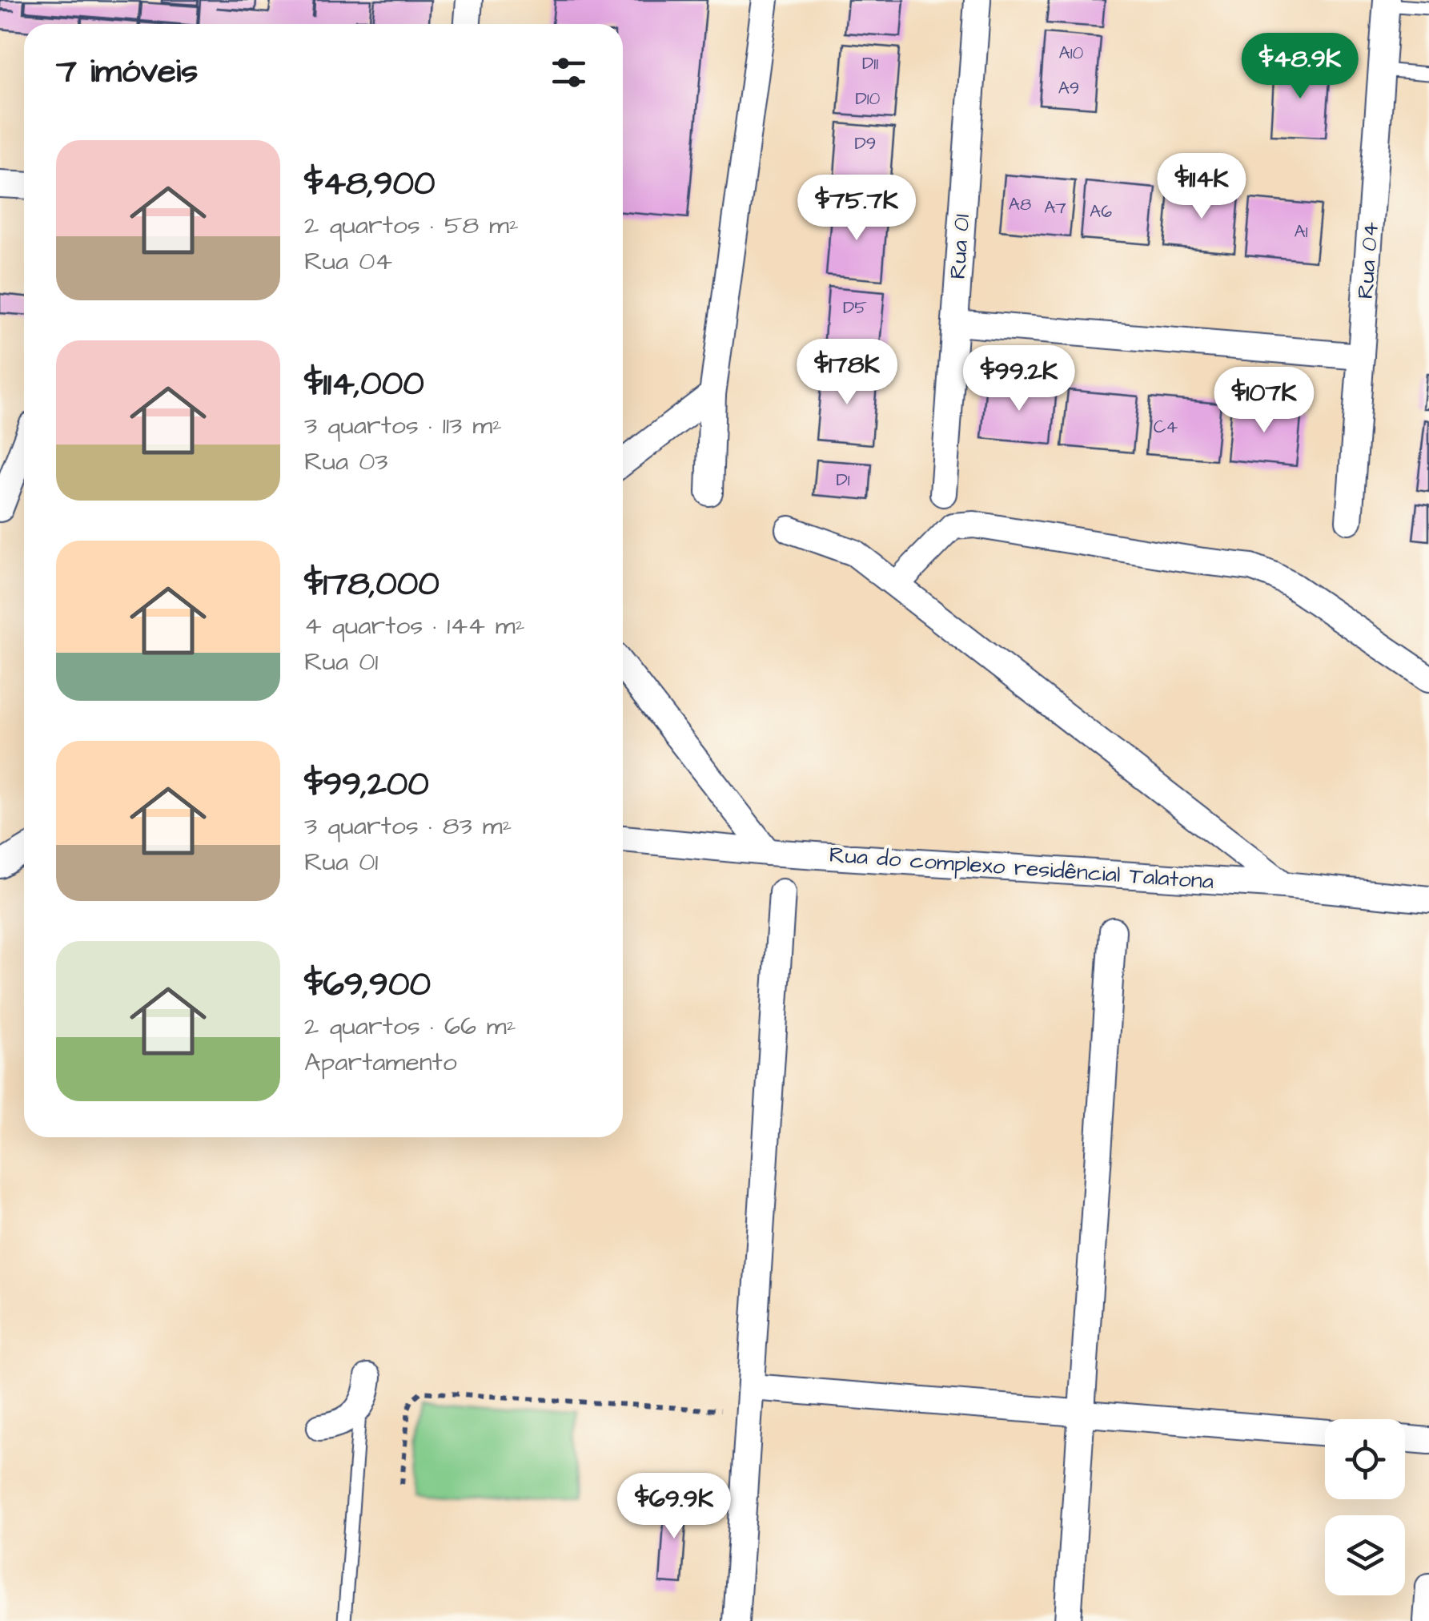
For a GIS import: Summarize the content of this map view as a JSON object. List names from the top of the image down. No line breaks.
{"streets":{"street":["Rua 01","Rua 04","Rua do complexo residêncial Talatona"]},"house_numbers":["A10","D11","A9","D10","D9","A8","A7","A6","A1","D5","C4","D1"],"page":{"heading":"7 imóveis","price":["$48.9K","$114K","$75.7K","$178K","$99.2K","$107K","$69.9K"],"list":[{"name":"$48,900","note":"2 quartos · 58 m² · Rua 04"},{"name":"$114,000","note":"3 quartos · 113 m² · Rua 03"},{"name":"$178,000","note":"4 quartos · 144 m² · Rua 01"},{"name":"$99,200","note":"3 quartos · 83 m² · Rua 01"},{"name":"$69,900","note":"2 quartos · 66 m² · Apartamento"}]}}
